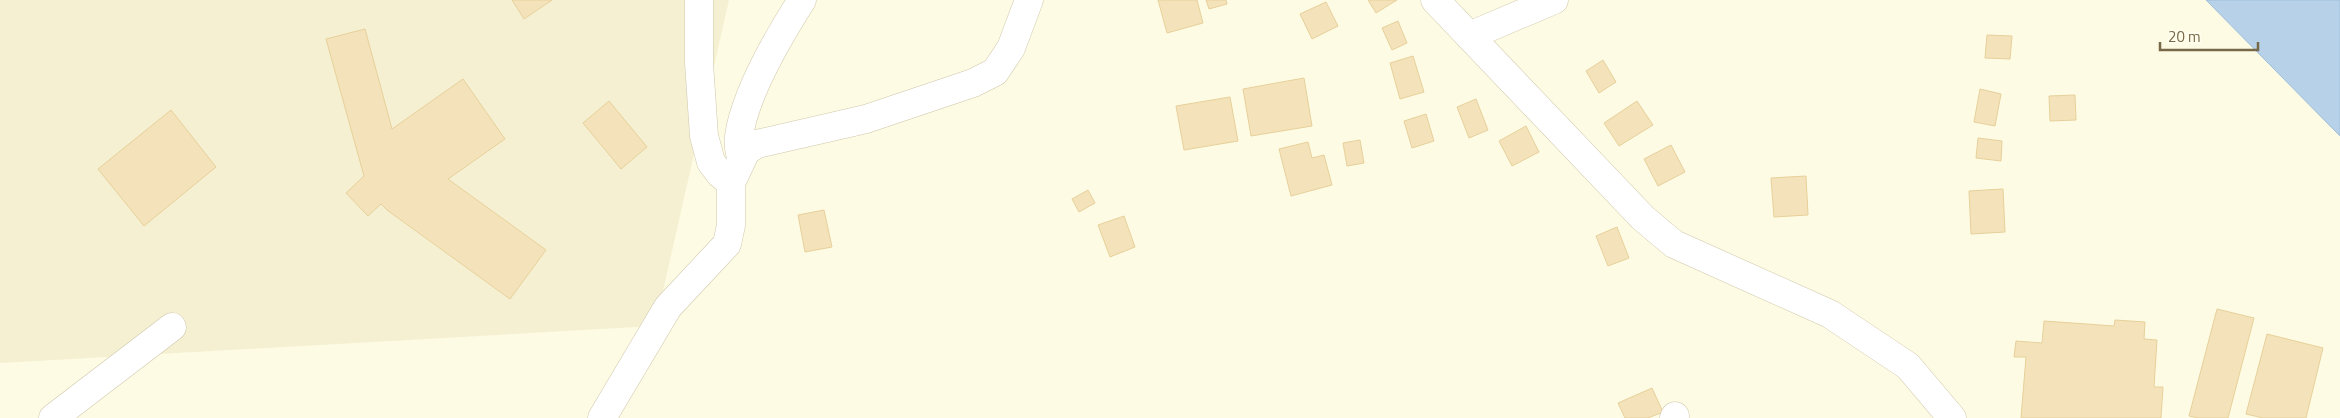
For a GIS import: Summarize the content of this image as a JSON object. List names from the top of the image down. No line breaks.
{"scale_bar":"20 m"}
